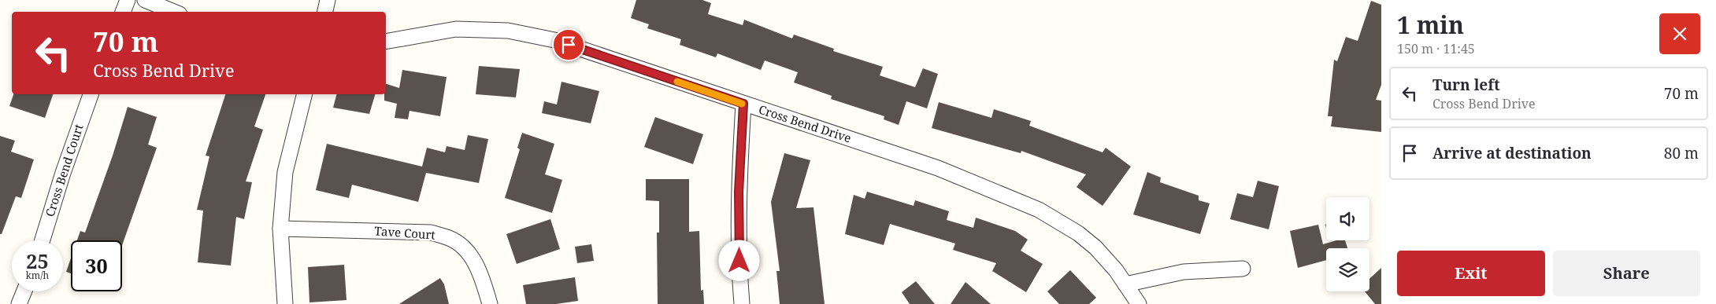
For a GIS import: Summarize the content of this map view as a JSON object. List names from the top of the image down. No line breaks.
{"streets":{"street":["Cross Bend Drive","Cross Bend Court","Tave Court"]},"page":{"heading":["1 min","150 m · 11:45"],"turn":["70 m","Cross Bend Drive"],"list":[{"name":"Turn left","note":"Cross Bend Drive","value":"70 m"},{"name":"Arrive at destination","value":"80 m"}],"speed":"25 km/h","limit":"30","buttons":["Exit","Share"]}}
